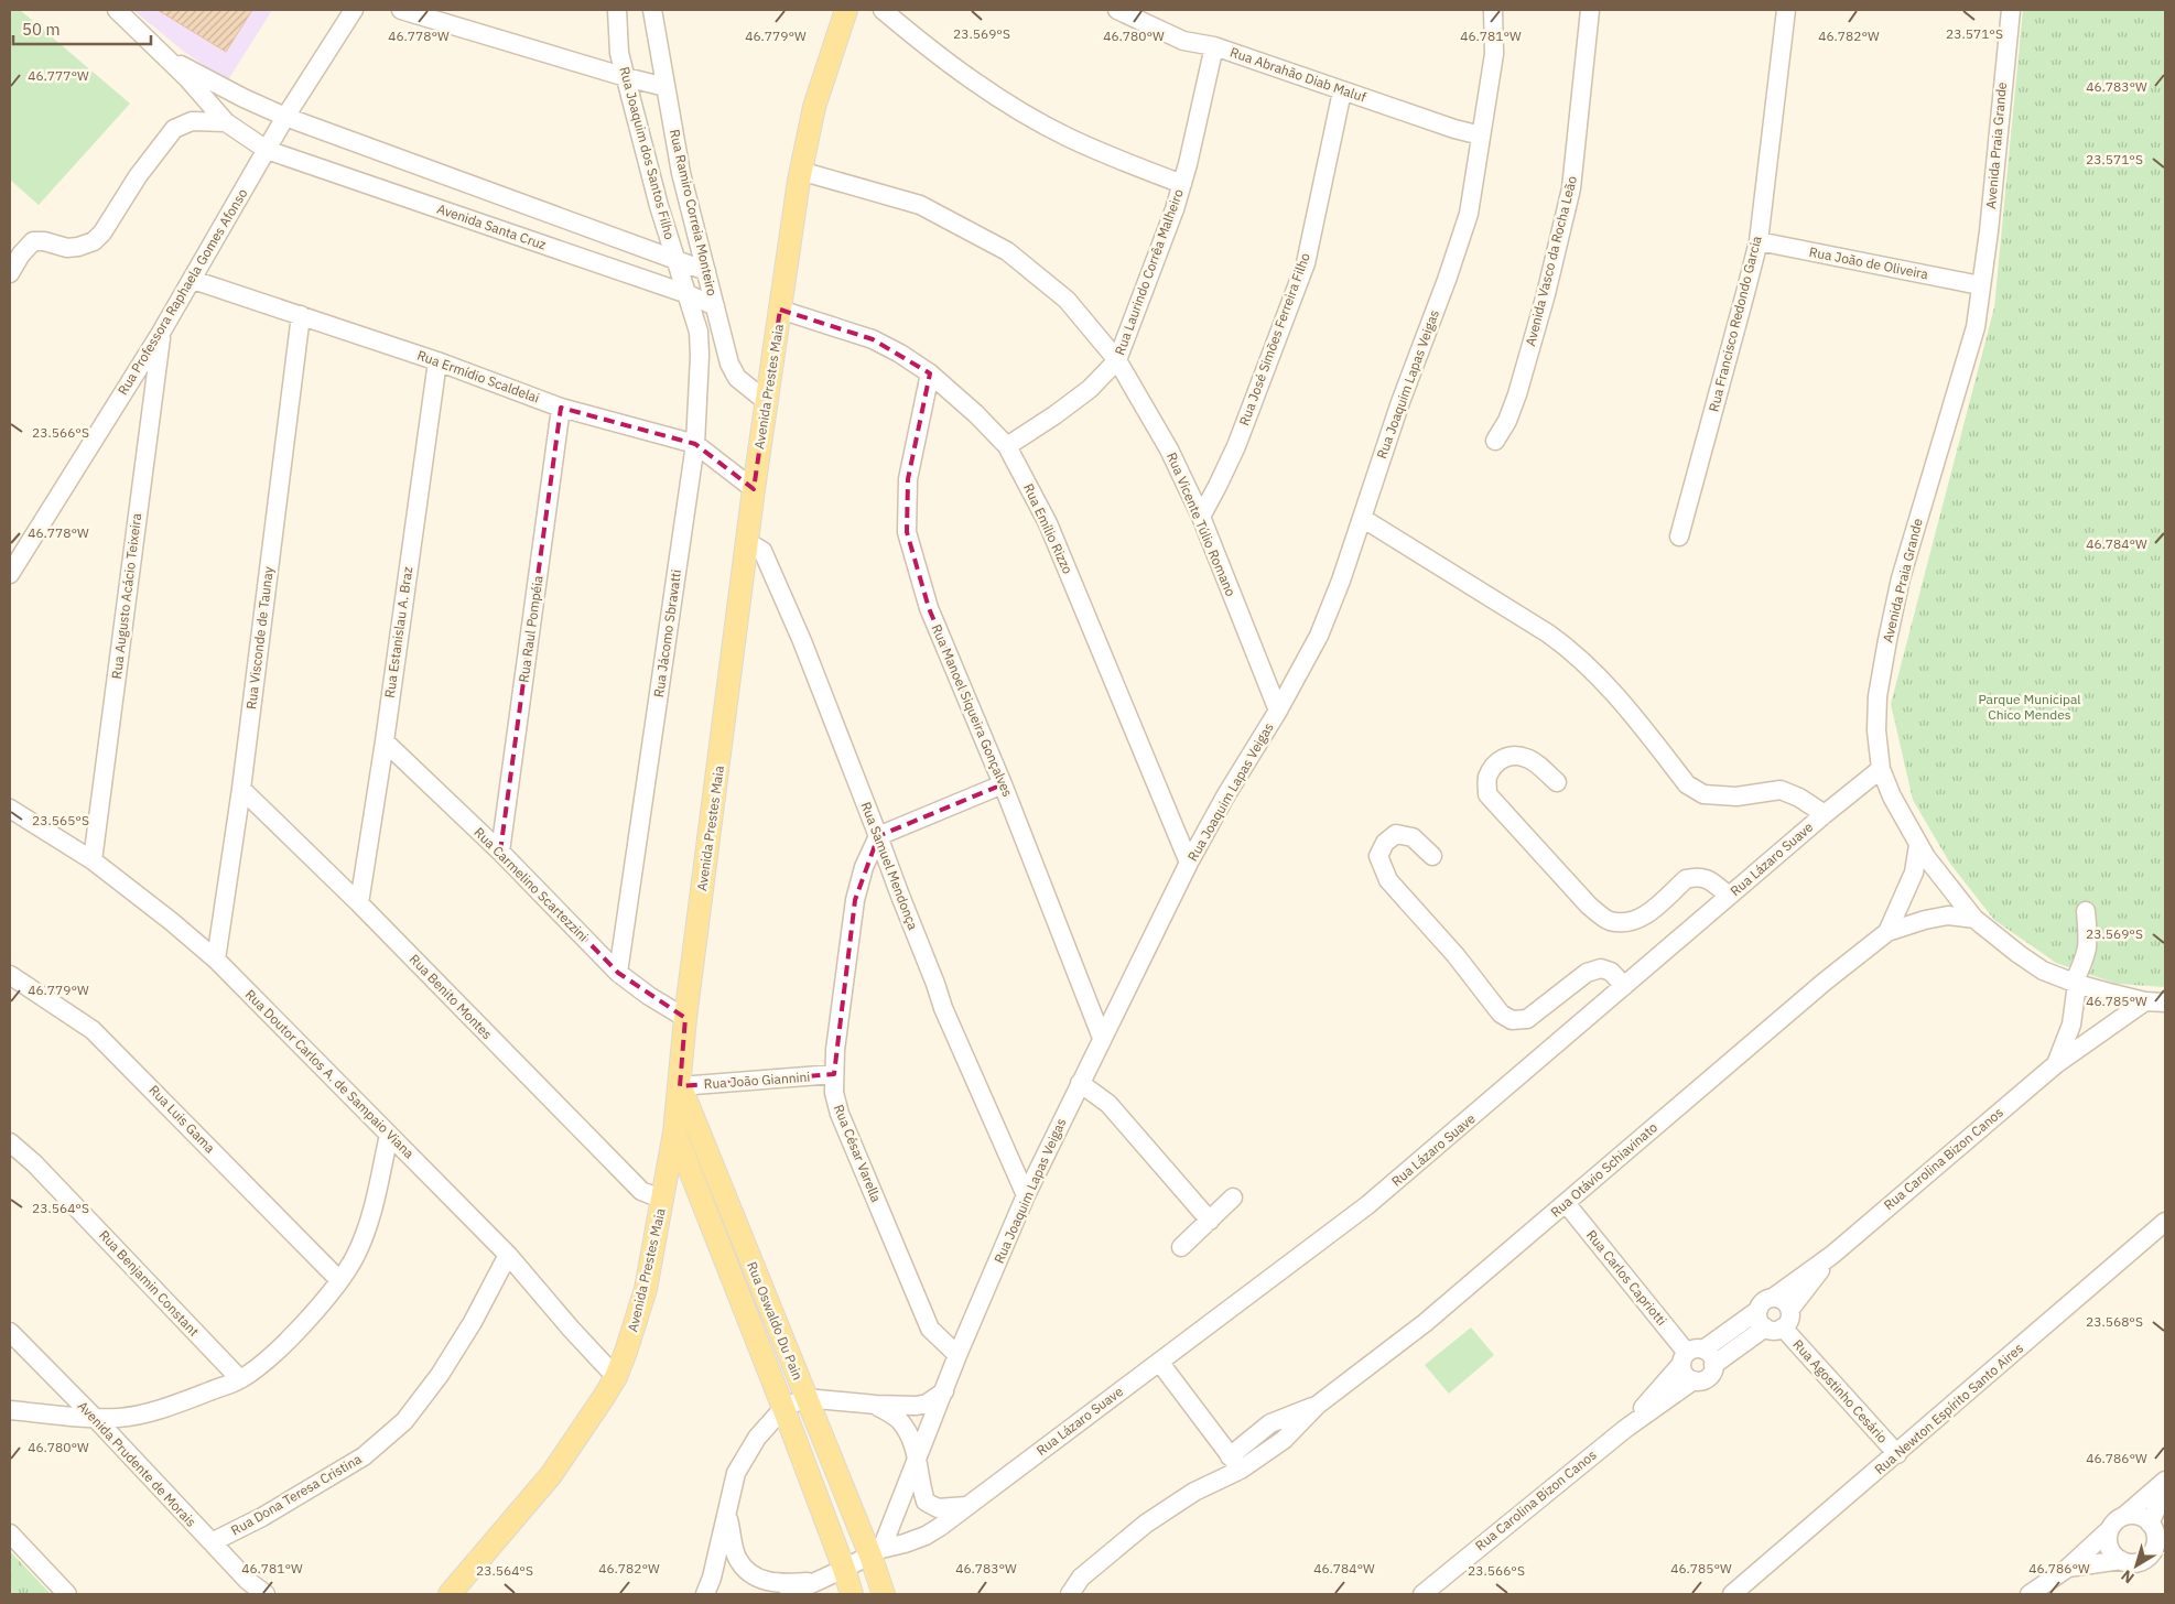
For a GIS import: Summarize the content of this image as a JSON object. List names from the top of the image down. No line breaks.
{"streets":{"main road":["Avenida Prestes Maia","Rua Oswaldo Du Pain"],"street":["Rua Abrahão Diab Maluf","Avenida Praia Grande","Rua Joaquim dos Santos Filho","Rua Ramiro Correia Monteiro","Avenida Santa Cruz","Avenida Vasco da Rocha Leão","Rua João de Oliveira","Rua Laurindo Corrêa Malheiro","Rua Professora Raphaela Gomes Afonso","Rua Francisco Redondo Garcia","Rua José Simões Ferreira Filho","Rua Ermídio Scaldelai","Rua Joaquim Lapas Veigas","Rua Vicente Túlio Romano","Rua Emílio Rizzo","Rua Augusto Acácio Teixeira","Rua Raul Pompéia","Rua Estanislau A. Braz","Rua Jácomo Sbravatti","Rua Visconde de Taunay","Rua Manoel Siqueira Gonçalves","Rua Lázaro Suave","Rua Samuel Mendonça","Rua Carmelino Scartezzini","Rua Benito Montes","Rua Doutor Carlos A. de Sampaio Viana","Rua João Giannini","Rua Luis Gama","Rua César Varella","Rua Carolina Bizon Canos","Rua Otávio Schiavinato","Rua Carlos Capriotti","Rua Benjamin Constant","Rua Agostinho Cesário","Rua Newton Espírito Santo Aires","Avenida Prudente de Morais","Rua Dona Teresa Cristina"]},"crossings":[["Rua Abrahão Diab Maluf","Rua Laurindo Corrêa Malheiro"],["Rua Abrahão Diab Maluf","Rua José Simões Ferreira Filho"],["Rua Abrahão Diab Maluf","Rua Joaquim Lapas Veigas"],["Avenida Praia Grande","Rua João de Oliveira"],["Avenida Praia Grande","Rua Lázaro Suave"],["Avenida Praia Grande","Rua Carolina Bizon Canos"],["Avenida Praia Grande","Rua Otávio Schiavinato"],["Rua Joaquim dos Santos Filho","Avenida Santa Cruz"],["Rua Joaquim dos Santos Filho","Rua Jácomo Sbravatti"],["Rua Ramiro Correia Monteiro","Avenida Santa Cruz"],["Rua Ramiro Correia Monteiro","Avenida Prestes Maia"],["Avenida Santa Cruz","Rua Professora Raphaela Gomes Afonso"],["Avenida Santa Cruz","Rua Jácomo Sbravatti"],["Rua João de Oliveira","Rua Francisco Redondo Garcia"],["Rua Laurindo Corrêa Malheiro","Rua Vicente Túlio Romano"],["Rua Laurindo Corrêa Malheiro","Rua Emílio Rizzo"],["Rua Professora Raphaela Gomes Afonso","Rua Ermídio Scaldelai"],["Rua Professora Raphaela Gomes Afonso","Rua Augusto Acácio Teixeira"],["Rua José Simões Ferreira Filho","Rua Vicente Túlio Romano"],["Rua Ermídio Scaldelai","Avenida Prestes Maia"],["Rua Ermídio Scaldelai","Rua Raul Pompéia"],["Rua Ermídio Scaldelai","Rua Estanislau A. Braz"],["Rua Ermídio Scaldelai","Rua Jácomo Sbravatti"],["Rua Ermídio Scaldelai","Rua Visconde de Taunay"],["Rua Joaquim Lapas Veigas","Rua Vicente Túlio Romano"],["Rua Joaquim Lapas Veigas","Rua Emílio Rizzo"],["Rua Joaquim Lapas Veigas","Rua Manoel Siqueira Gonçalves"],["Rua Joaquim Lapas Veigas","Rua Lázaro Suave"],["Rua Joaquim Lapas Veigas","Rua Samuel Mendonça"],["Rua Joaquim Lapas Veigas","Rua César Varella"],["Rua Joaquim Lapas Veigas","Rua Oswaldo Du Pain"],["Avenida Prestes Maia","Rua Vicente Túlio Romano"],["Avenida Prestes Maia","Rua Emílio Rizzo"],["Avenida Prestes Maia","Rua Samuel Mendonça"],["Avenida Prestes Maia","Rua Carmelino Scartezzini"],["Avenida Prestes Maia","Rua Benito Montes"],["Avenida Prestes Maia","Rua Doutor Carlos A. de Sampaio Viana"],["Avenida Prestes Maia","Rua João Giannini"],["Avenida Prestes Maia","Rua Oswaldo Du Pain"],["Rua Emílio Rizzo","Rua Manoel Siqueira Gonçalves"],["Rua Augusto Acácio Teixeira","Rua Doutor Carlos A. de Sampaio Viana"],["Rua Raul Pompéia","Rua Carmelino Scartezzini"],["Rua Estanislau A. Braz","Rua Carmelino Scartezzini"],["Rua Estanislau A. Braz","Rua Benito Montes"],["Rua Jácomo Sbravatti","Rua Carmelino Scartezzini"],["Rua Visconde de Taunay","Rua Benito Montes"],["Rua Visconde de Taunay","Rua Doutor Carlos A. de Sampaio Viana"],["Rua Lázaro Suave","Rua Oswaldo Du Pain"],["Rua Samuel Mendonça","Rua César Varella"],["Rua Doutor Carlos A. de Sampaio Viana","Rua Dona Teresa Cristina"],["Rua João Giannini","Rua César Varella"],["Rua João Giannini","Rua Oswaldo Du Pain"],["Rua Carolina Bizon Canos","Rua Carlos Capriotti"],["Rua Carolina Bizon Canos","Rua Agostinho Cesário"],["Rua Otávio Schiavinato","Rua Carlos Capriotti"],["Rua Agostinho Cesário","Rua Newton Espírito Santo Aires"],["Avenida Prudente de Morais","Rua Dona Teresa Cristina"]],"parks":["Parque Municipal Chico Mendes"],"scale_bar":"50 m","north":"bottom left","coordinates":["23.569°S","23.571°S","46.782°W","46.778°W","46.779°W","46.780°W","46.781°W","46.777°W","46.783°W","23.566°S","46.784°W","23.565°S","46.785°W","23.564°S","23.568°S","46.786°W"]}
